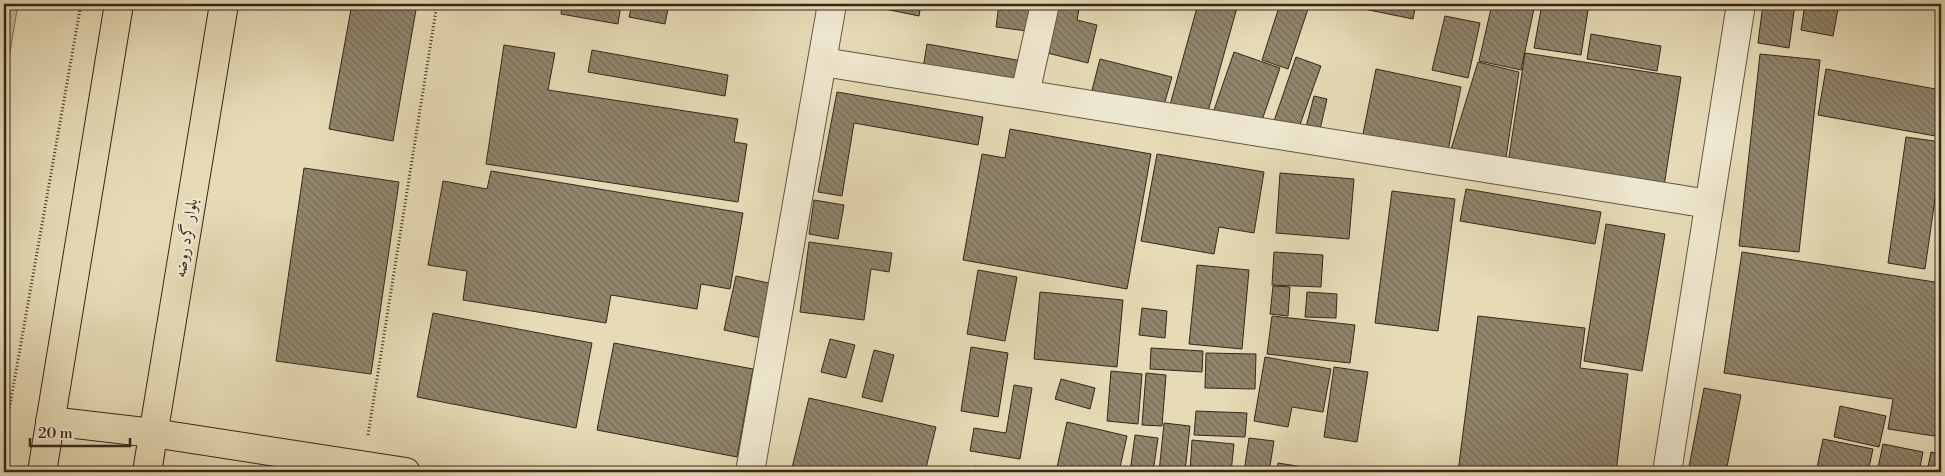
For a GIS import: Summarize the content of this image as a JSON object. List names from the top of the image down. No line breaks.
{"streets":{"main road":["بلوار گرد روضه"]},"scale_bar":"20 m"}
